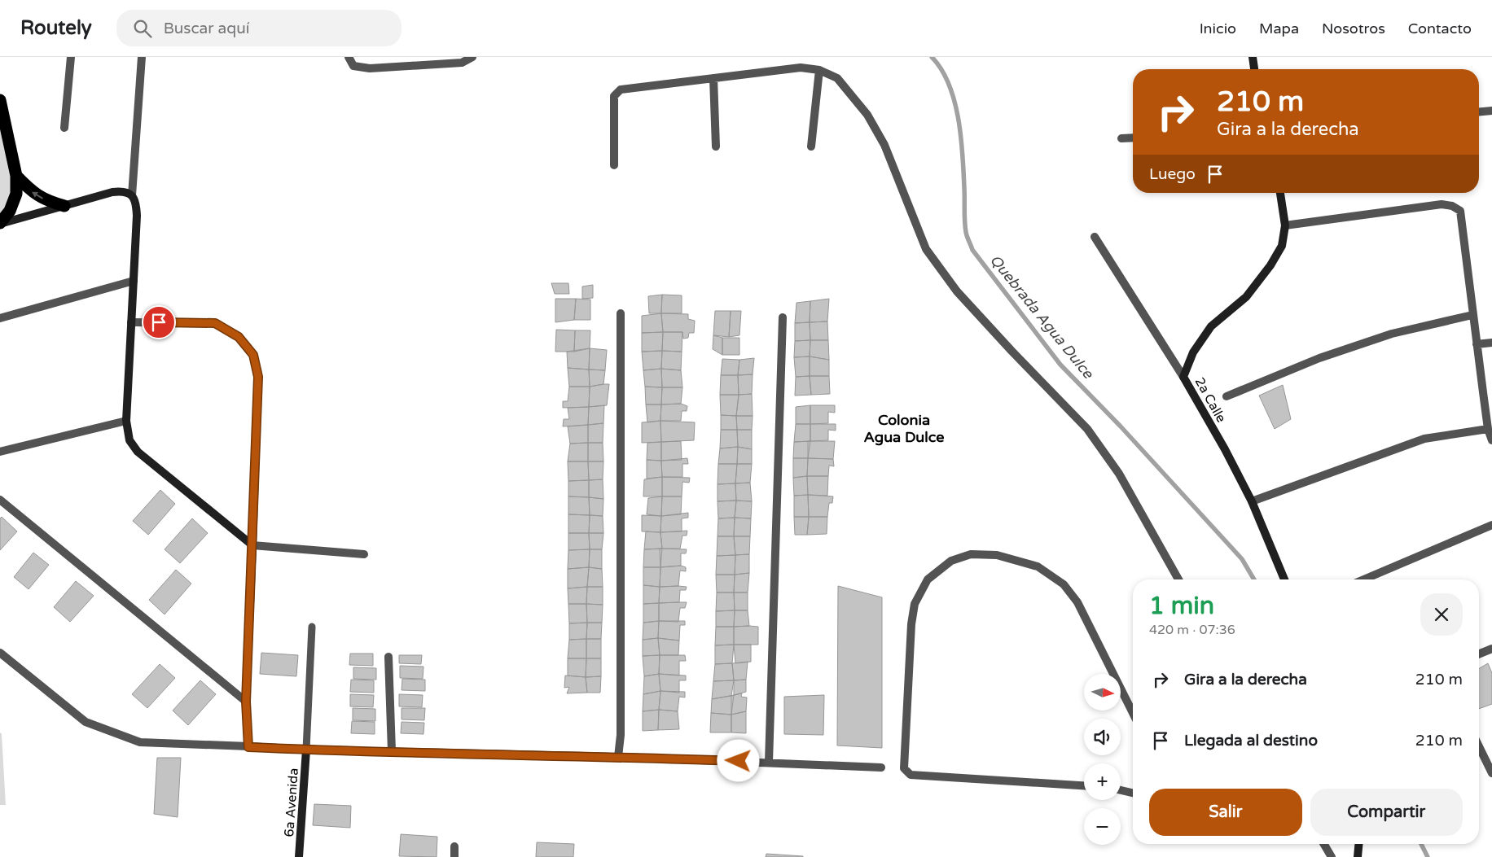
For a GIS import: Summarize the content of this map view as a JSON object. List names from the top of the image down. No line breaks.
{"streets":{"street":["2a Calle","6a Avenida"]},"districts":["Colonia Agua Dulce"],"water":["Quebrada Agua Dulce"],"north":"right","page":{"header":"Routely","search":"Buscar aquí","nav":["Inicio","Mapa","Nosotros","Contacto"],"turn":["210 m","Gira a la derecha"],"then":"Luego","heading":["1 min","420 m · 07:36"],"list":[{"name":"Gira a la derecha","value":"210 m"},{"name":"Llegada al destino","value":"210 m"}],"map_buttons":["+","−"],"buttons":["Salir","Compartir"]}}
